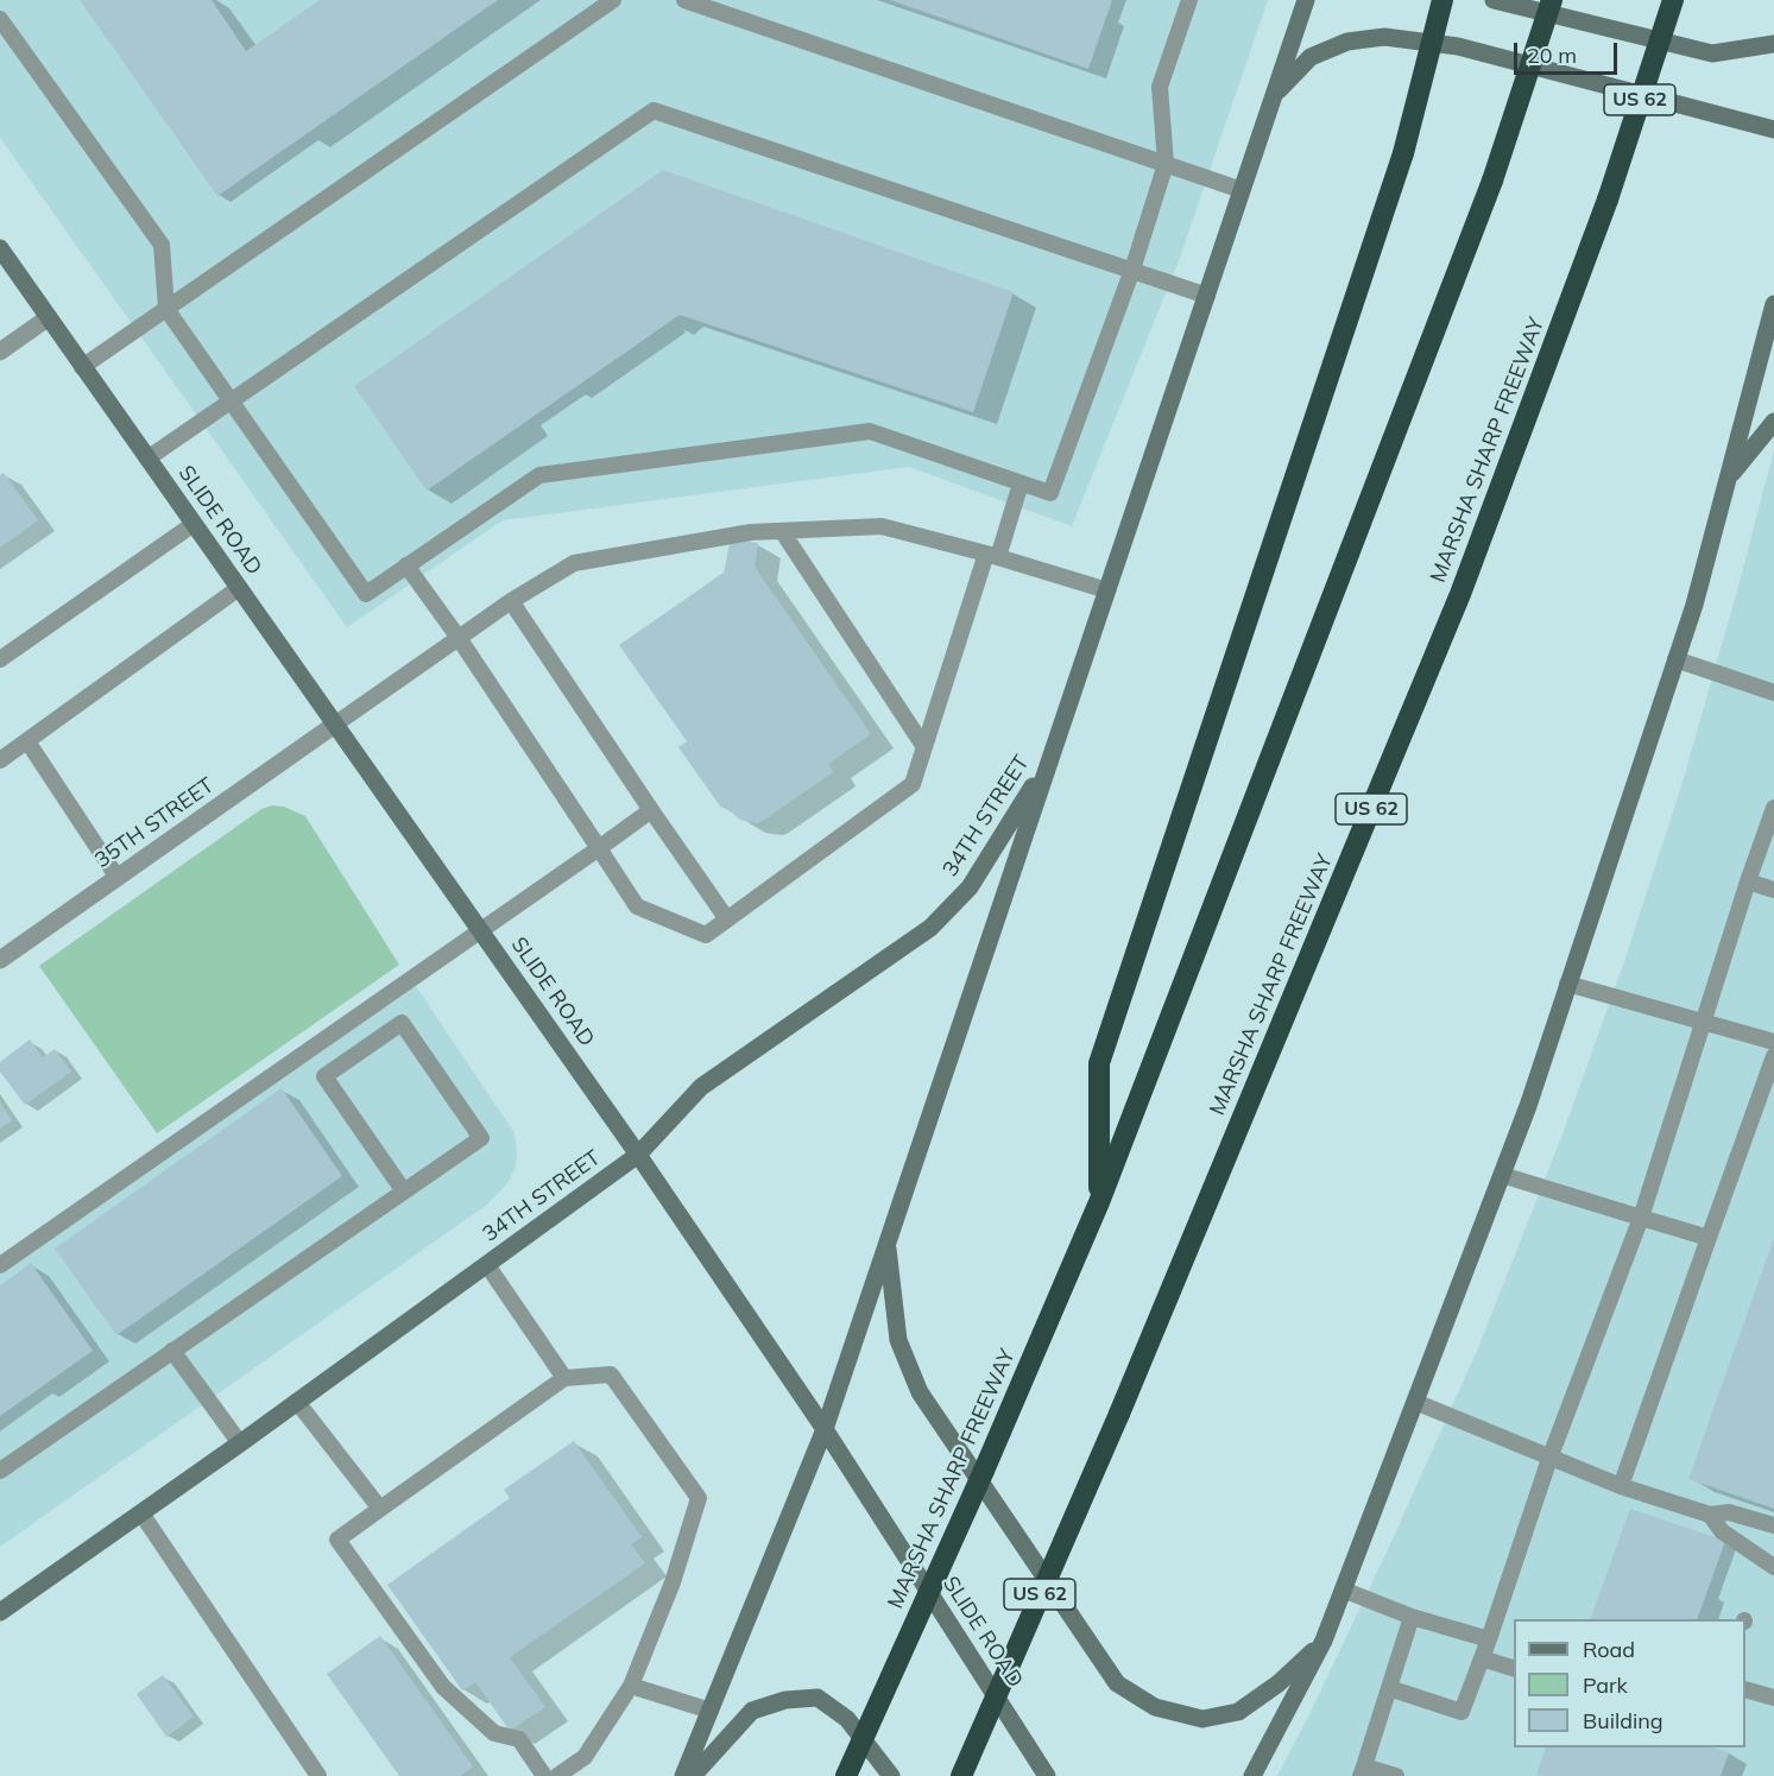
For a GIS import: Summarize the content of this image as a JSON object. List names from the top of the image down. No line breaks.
{"streets":{"highway":["US 62","MARSHA SHARP FREEWAY"],"main road":["SLIDE ROAD","34TH STREET"],"street":["35TH STREET"]},"crossings":[["SLIDE ROAD","34TH STREET"],["SLIDE ROAD","35TH STREET"]],"legend":["Road","Park","Building"],"scale_bar":"20 m"}
